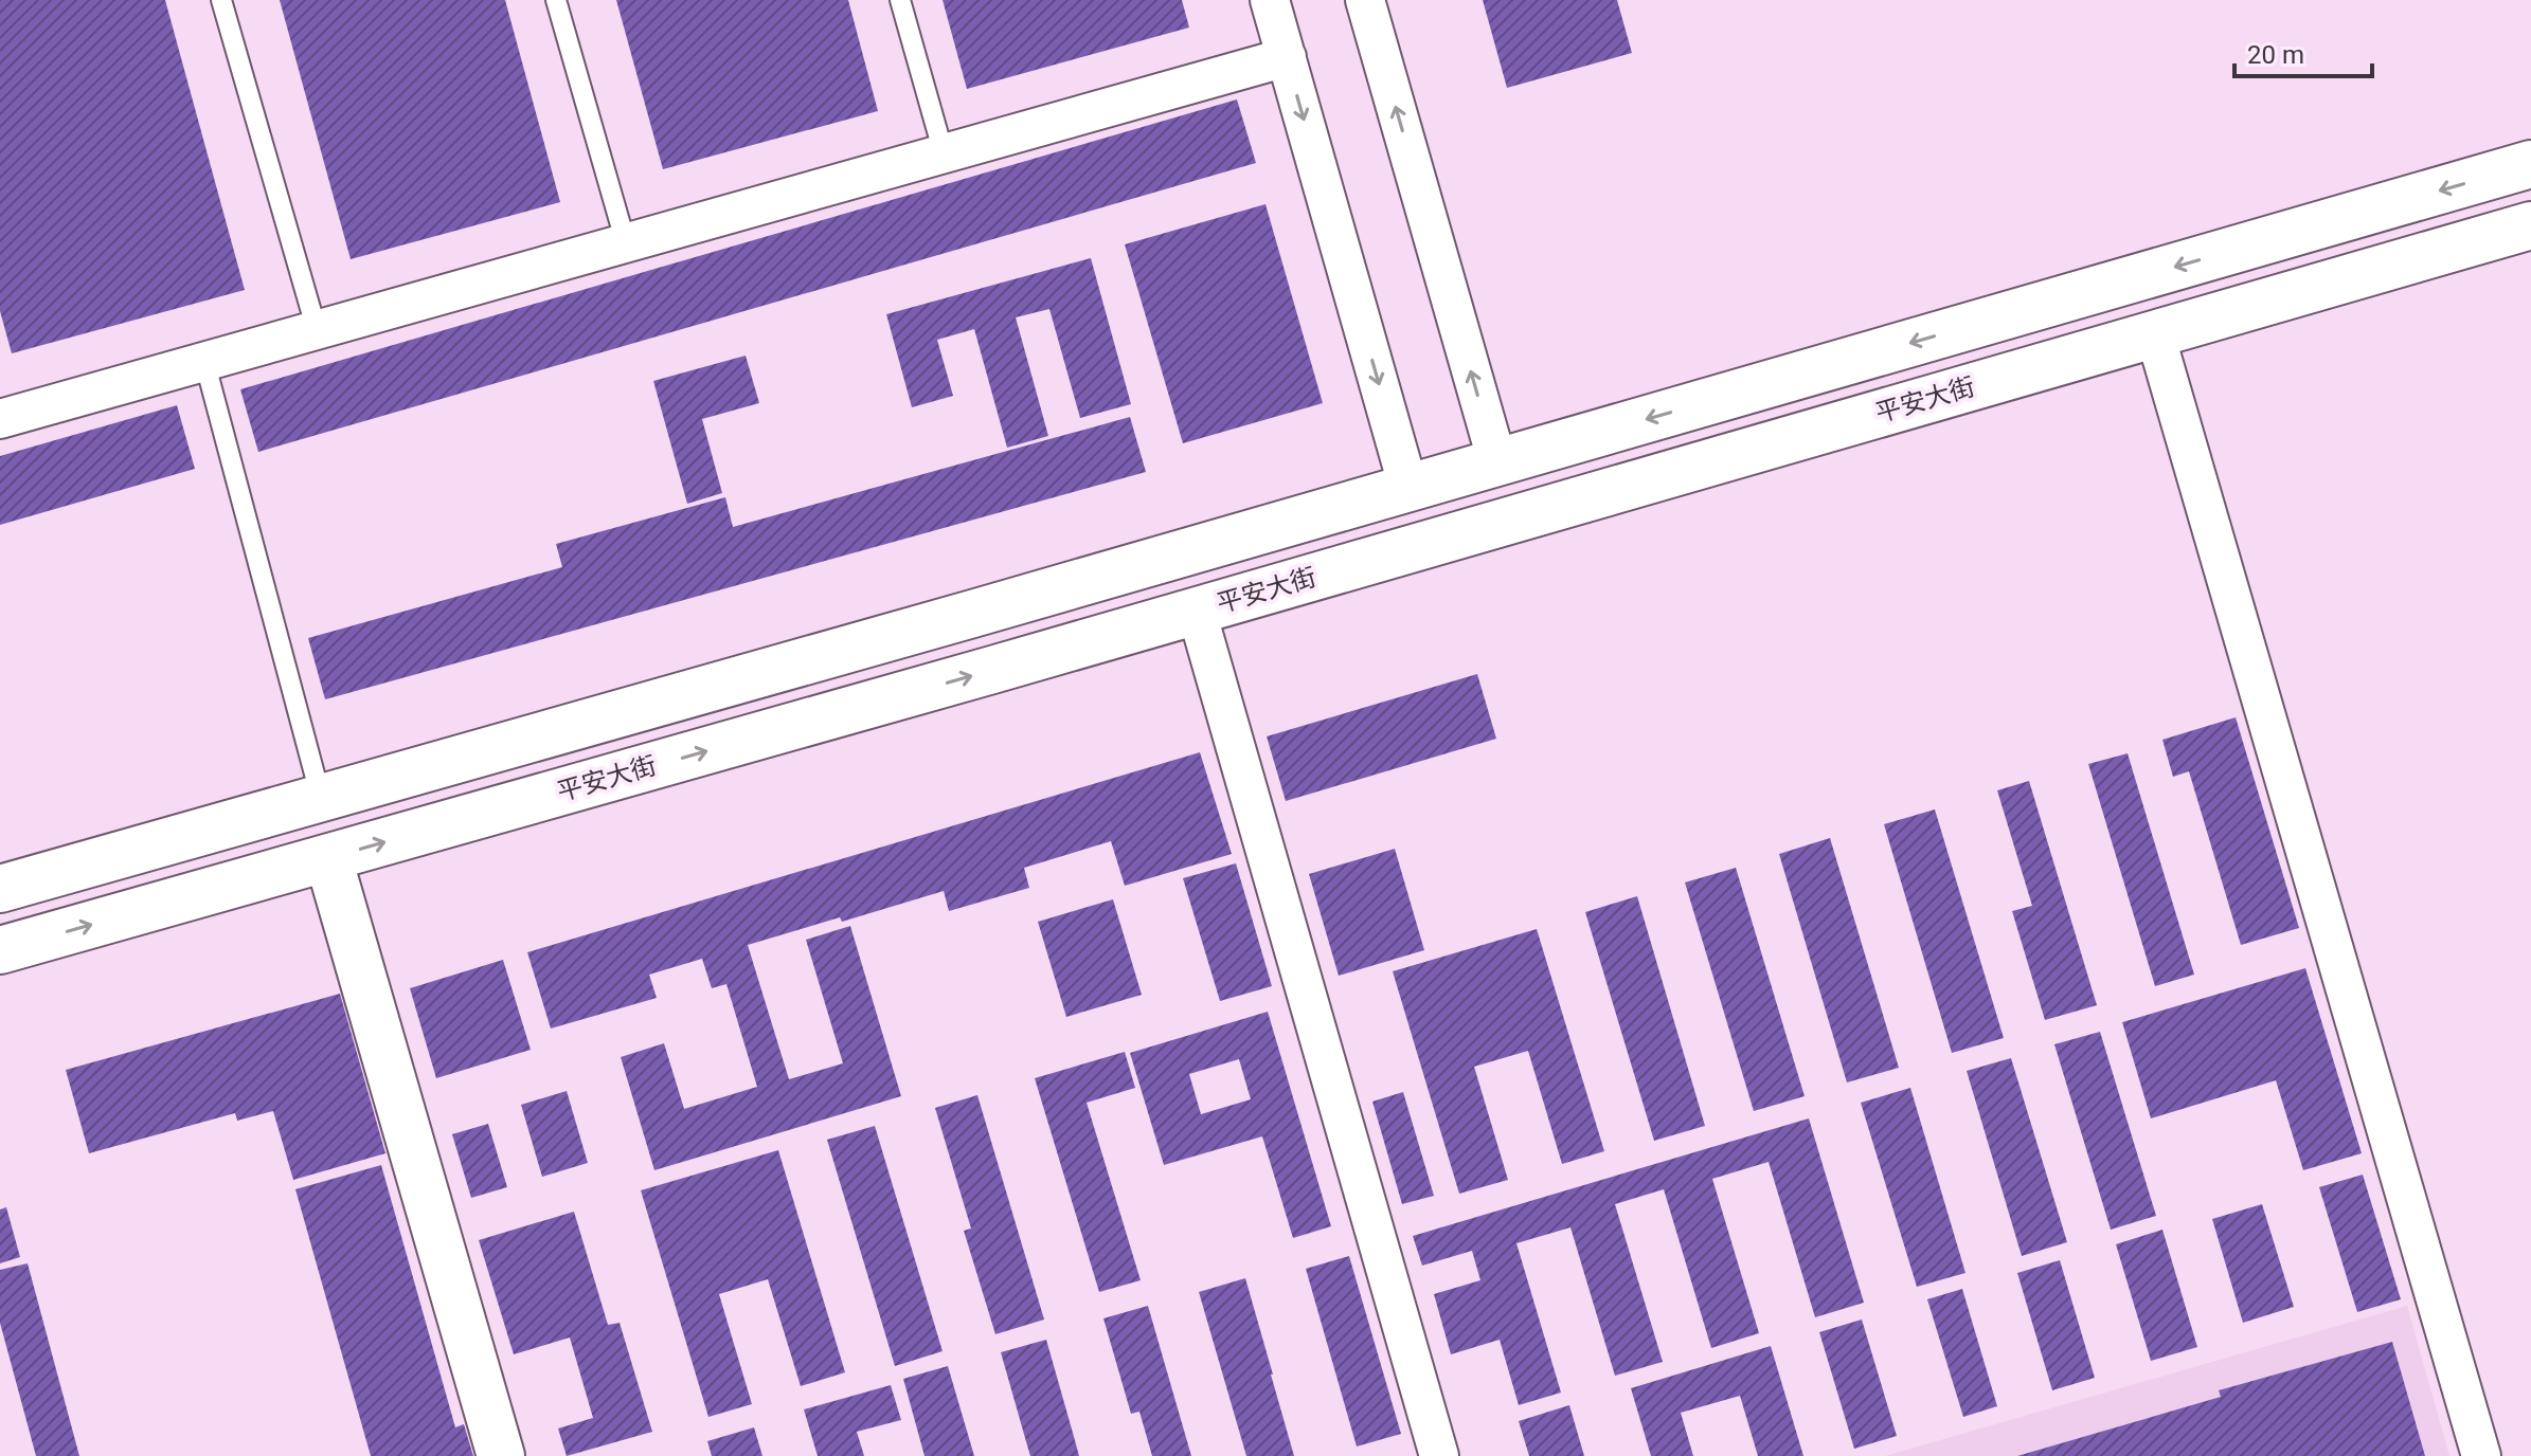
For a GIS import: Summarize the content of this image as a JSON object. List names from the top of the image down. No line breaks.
{"streets":{"main road":["平安大街"]},"scale_bar":"20 m"}
